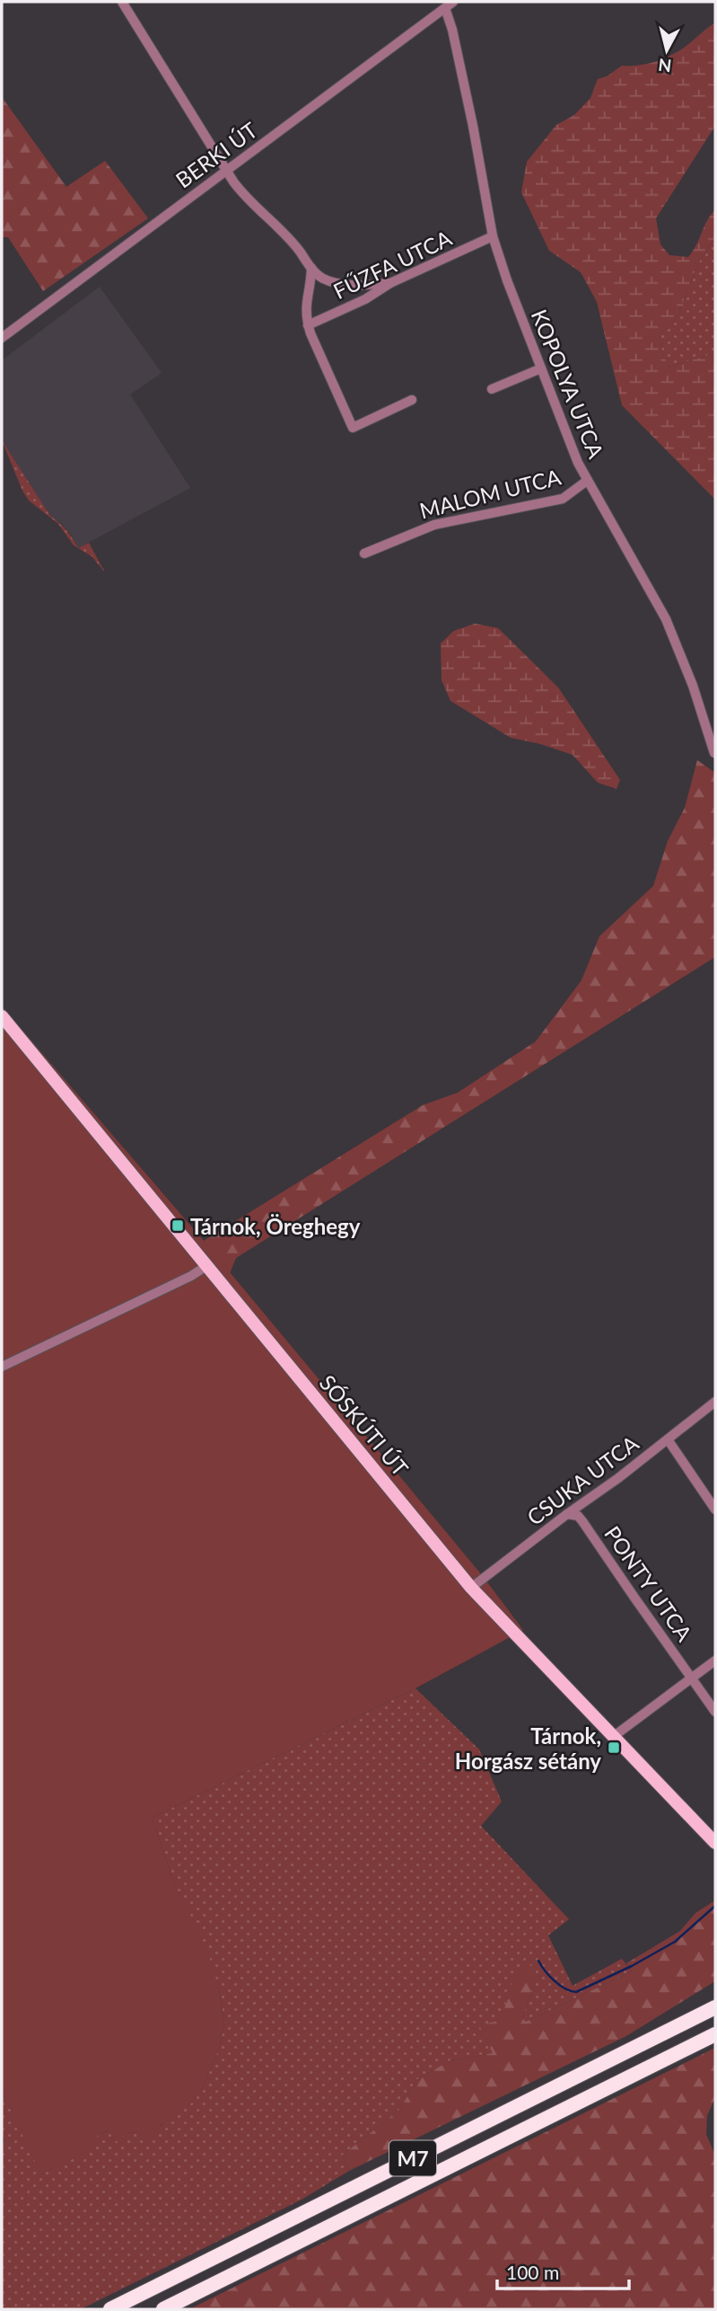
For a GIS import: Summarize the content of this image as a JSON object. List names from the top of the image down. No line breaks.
{"streets":{"highway":["M7"],"main road":["SÓSKÚTI ÚT"],"street":["BERKI ÚT","FŰZFA UTCA","KOPOLYA UTCA","MALOM UTCA","CSUKA UTCA","PONTY UTCA"]},"crossings":[["BERKI ÚT","KOPOLYA UTCA"],["FŰZFA UTCA","KOPOLYA UTCA"],["KOPOLYA UTCA","MALOM UTCA"],["SÓSKÚTI ÚT","CSUKA UTCA"],["CSUKA UTCA","PONTY UTCA"]],"places":{"transit":["Tárnok, Öreghegy","Tárnok, Horgász sétány"]},"scale_bar":"100 m","north":"bottom"}
